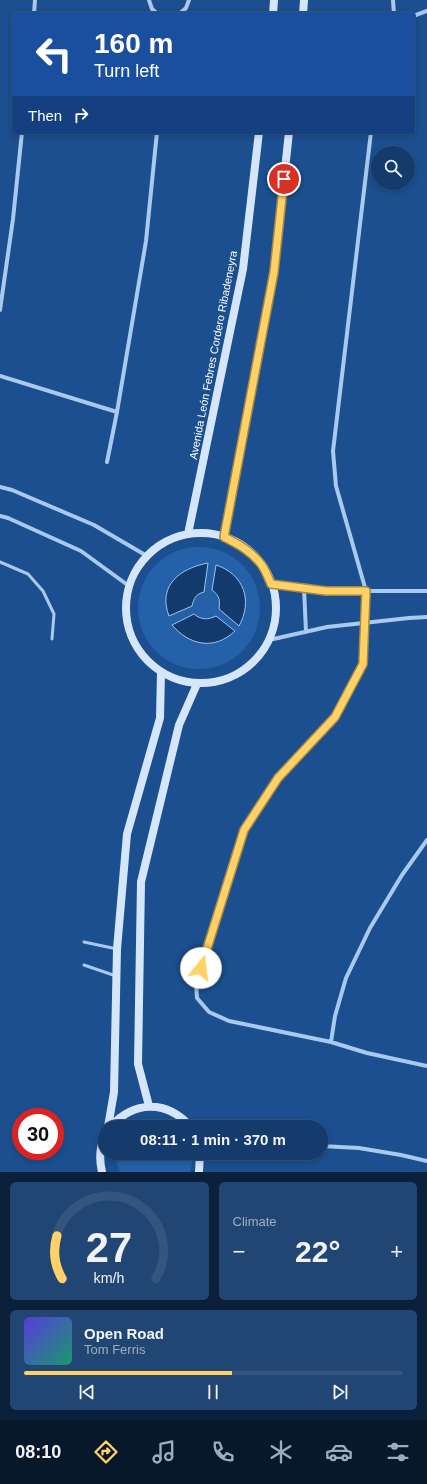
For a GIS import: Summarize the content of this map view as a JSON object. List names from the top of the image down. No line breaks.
{"streets":{"street":["Avenida León Febres Cordero Ribadeneyra"]},"page":{"turn":["160 m","Turn left"],"then":"Then","limit":"30","trip":"08:11 · 1 min · 370 m","tile":"Climate","heat":["−","22°","+"],"song":["Open Road","Tom Ferris"],"tabs":"08:10","gauge":["27","km/h"]}}
